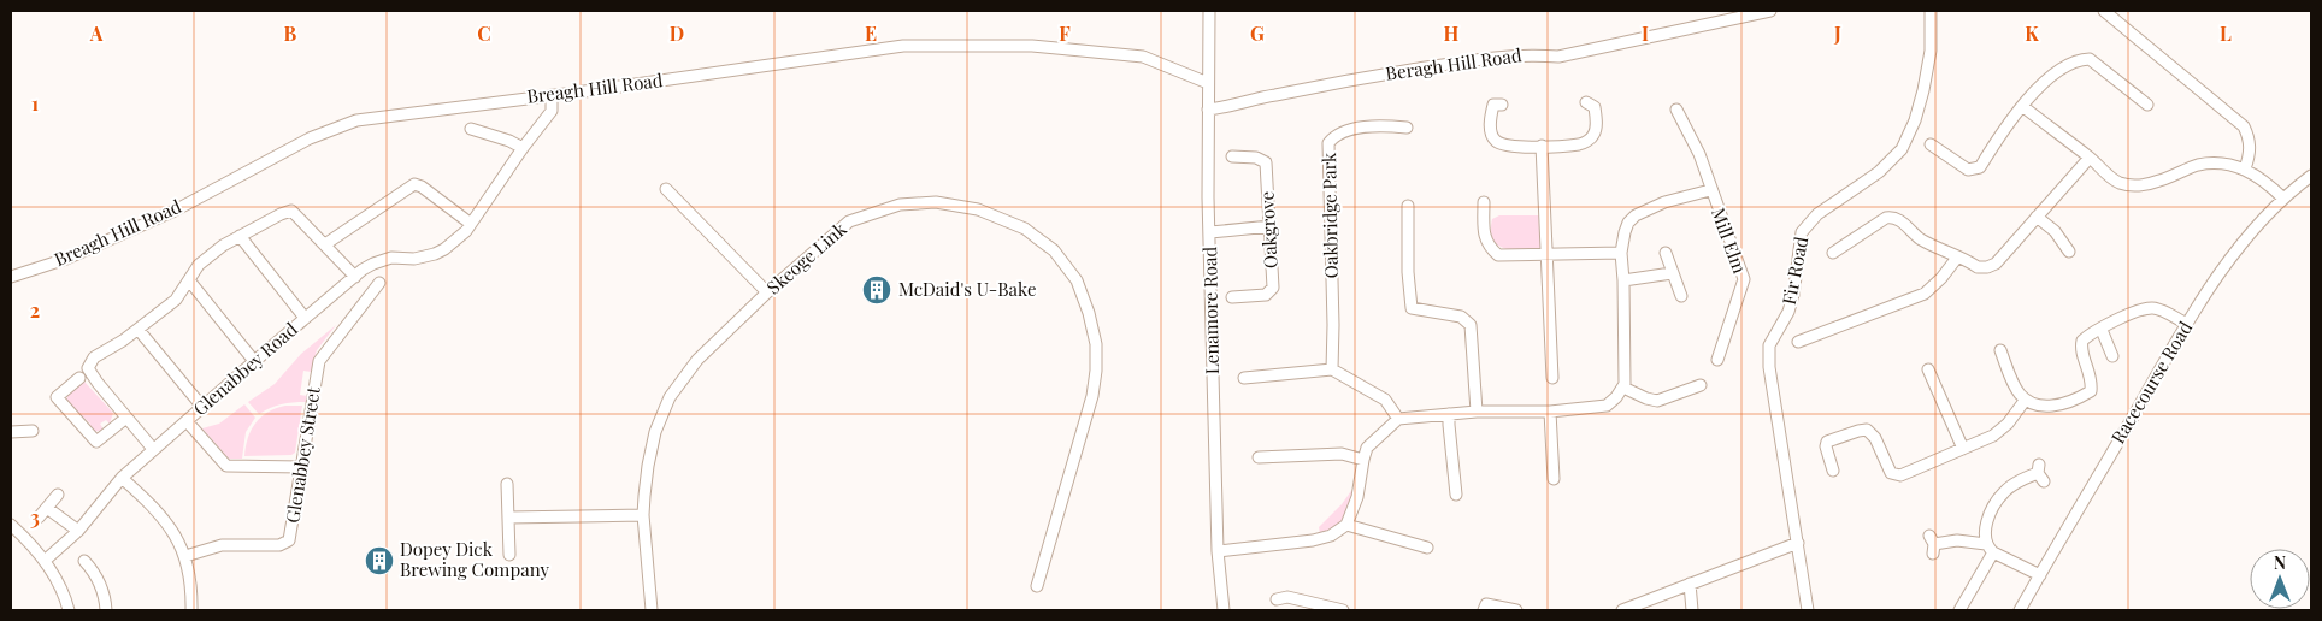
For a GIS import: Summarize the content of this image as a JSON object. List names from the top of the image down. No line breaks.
{"streets":{"street":["Beragh Hill Road","Breagh Hill Road","Oakbridge Park","Oakgrove","Mill Elm","Skeoge Link","Fir Road","Lenamore Road","Glenabbey Road","Racecourse Road","Glenabbey Street"]},"crossings":[["Beragh Hill Road","Lenamore Road"],["Breagh Hill Road","Lenamore Road"],["Breagh Hill Road","Glenabbey Road"]],"places":{"building":["McDaid's U-Bake","Dopey Dick Brewing Company"]},"north":"top","grid":{"columns":["A","B","C","D","E","F","G","H","I","J","K","L"],"rows":["1","2","3"]}}
